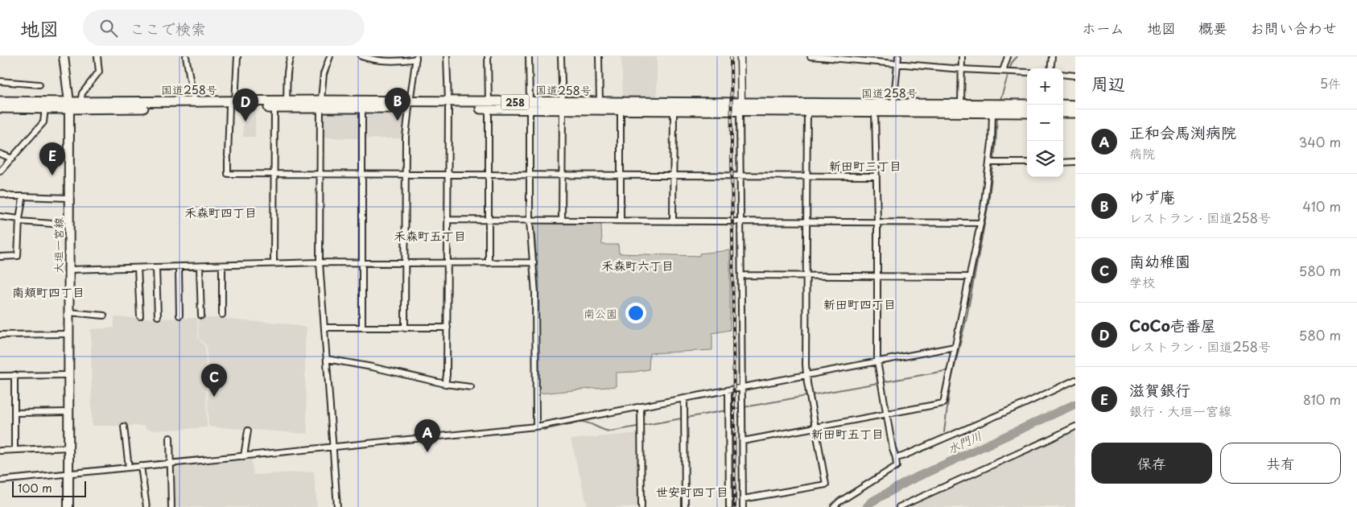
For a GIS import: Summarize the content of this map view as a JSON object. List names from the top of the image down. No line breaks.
{"streets":{"highway":["国道258号","258"],"main road":["大垣一宮線"]},"crossings":[["国道258号","大垣一宮線"]],"districts":["新田町三丁目","禾森町四丁目","禾森町五丁目","禾森町六丁目","南頬町四丁目","新田町四丁目","新田町五丁目","世安町四丁目"],"water":["水門川"],"parks":["南公園"],"scale_bar":"100 m","page":{"header":"地図","search":"ここで検索","nav":["ホーム","地図","概要","お問い合わせ"],"heading":["周辺","5件"],"map_buttons":["+","−"],"pins":["B","D","E","C","A"],"list":[{"mark":"A","name":"正和会馬渕病院","note":"病院","value":"340 m"},{"mark":"B","name":"ゆず庵","note":"レストラン · 国道258号","value":"410 m"},{"mark":"C","name":"南幼稚園","note":"学校","value":"580 m"},{"mark":"D","name":"CoCo壱番屋","note":"レストラン · 国道258号","value":"580 m"},{"mark":"E","name":"滋賀銀行","note":"銀行 · 大垣一宮線","value":"810 m"}],"buttons":["保存","共有"],"scale":"100 m"}}
